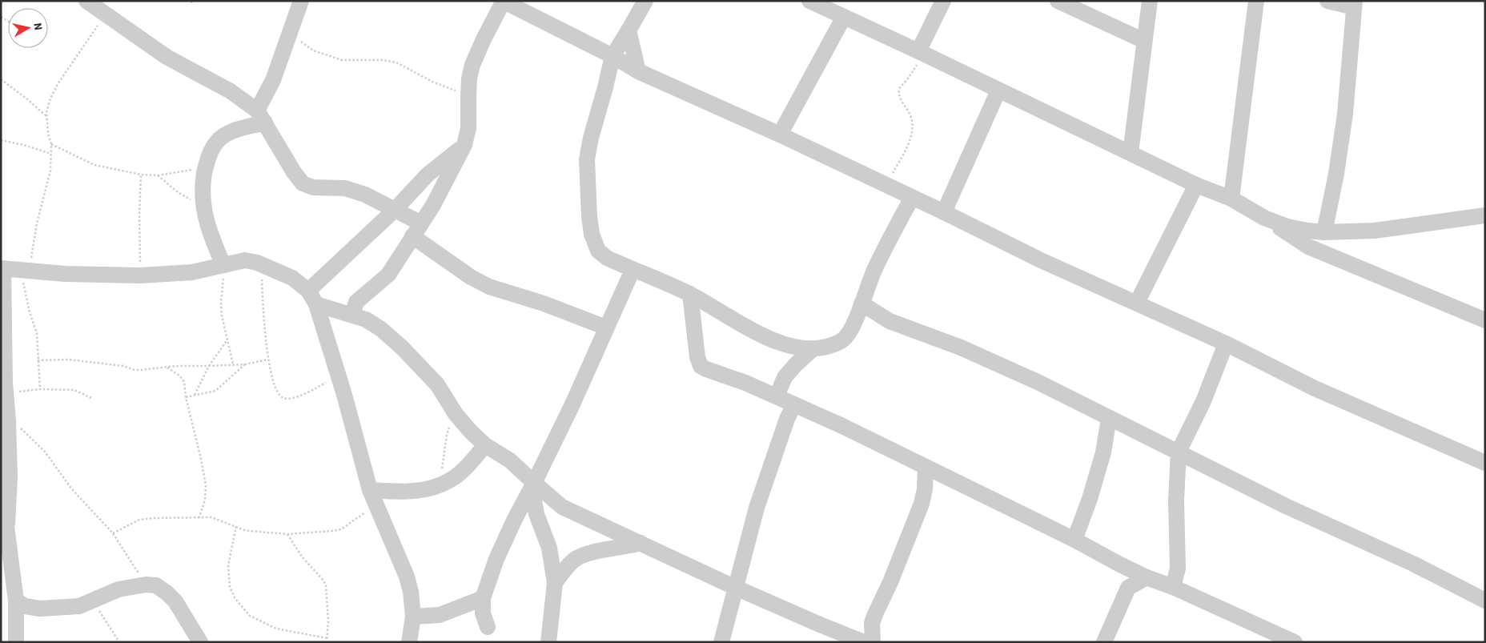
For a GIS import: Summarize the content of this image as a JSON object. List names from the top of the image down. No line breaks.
{"north":"right"}
